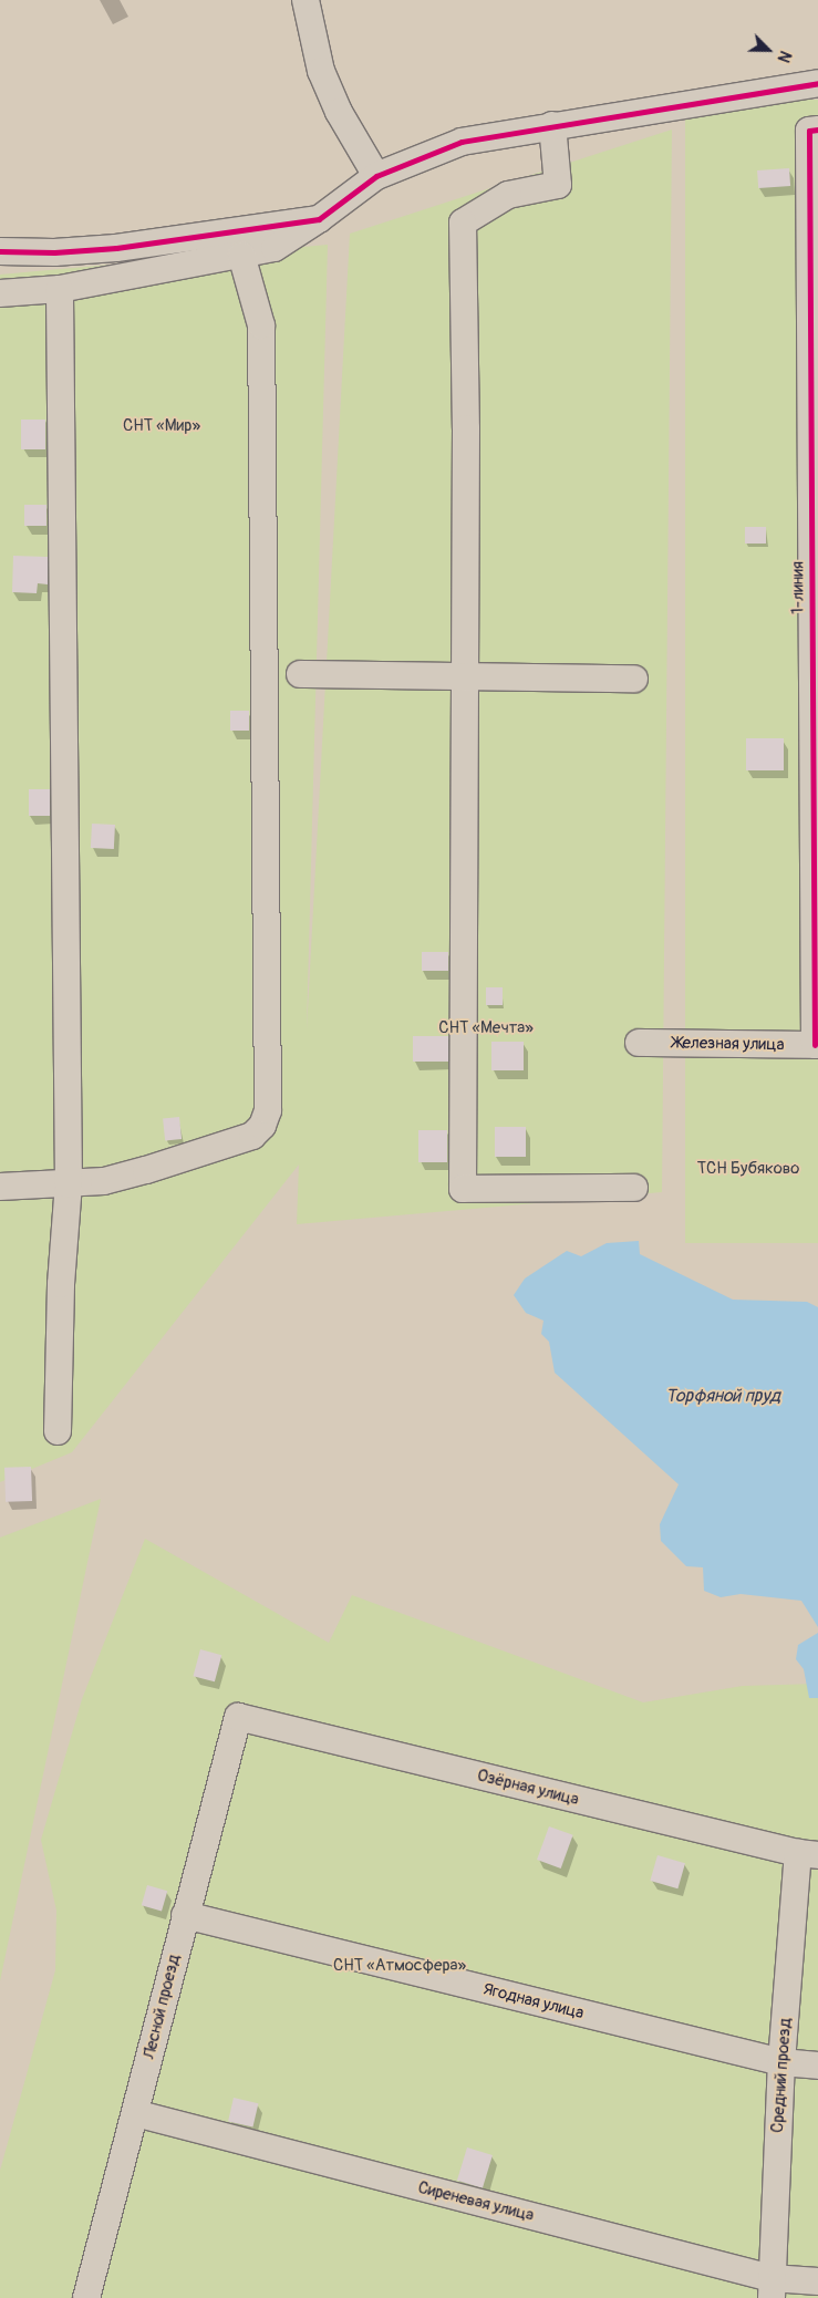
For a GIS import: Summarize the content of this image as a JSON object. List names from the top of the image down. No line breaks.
{"streets":{"street":["1-линия","Железная улица","Озёрная улица","Ягодная улица","Лесной проезд","Средний проезд","Сиреневая улица"]},"crossings":[["1-линия","Железная улица"],["Озёрная улица","Лесной проезд"],["Озёрная улица","Средний проезд"],["Ягодная улица","Лесной проезд"],["Ягодная улица","Средний проезд"],["Лесной проезд","Сиреневая улица"],["Средний проезд","Сиреневая улица"]],"water":["Торфяной пруд"],"parks":["СНТ «Мир»","СНТ «Мечта»","ТСН Бубяково","СНТ «Атмосфера»"],"north":"bottom right"}
